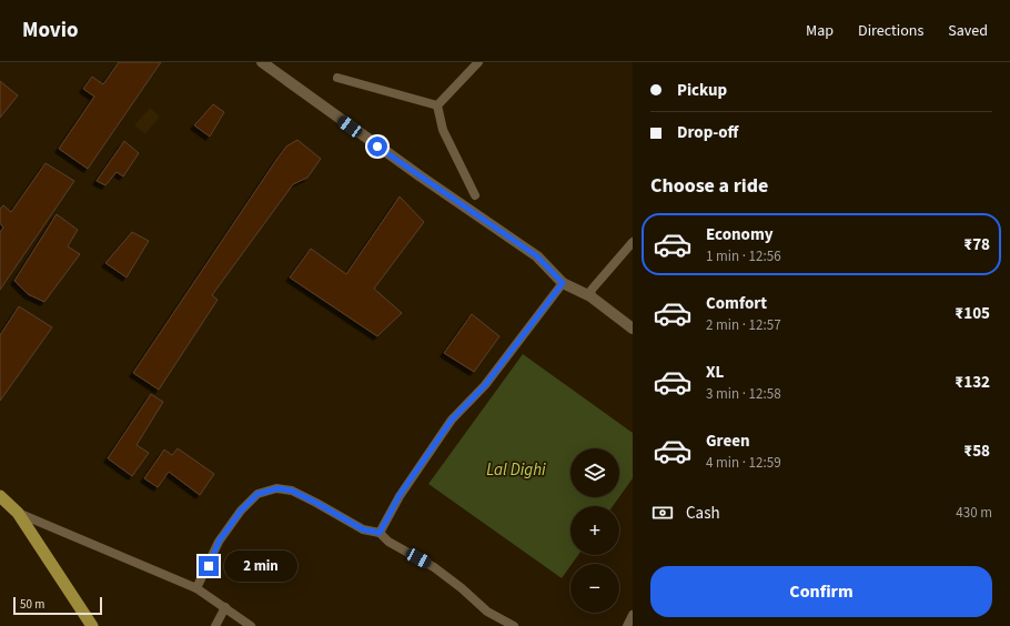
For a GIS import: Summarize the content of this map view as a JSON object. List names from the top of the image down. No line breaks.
{"water":["Lal Dighi"],"scale_bar":"50 m","page":{"header":"Movio","nav":["Map","Directions","Saved"],"banner":["Pickup","Drop-off"],"heading":"Choose a ride","list":[{"name":"Economy","note":"1 min · 12:56","value":"₹78"},{"name":"Comfort","note":"2 min · 12:57","value":"₹105"},{"name":"XL","note":"3 min · 12:58","value":"₹132"},{"name":"Green","note":"4 min · 12:59","value":"₹58"}],"map_buttons":["+","−"],"pay":["Cash","430 m"],"bubble":"2 min","buttons":"Confirm","scale":"50 m"}}
